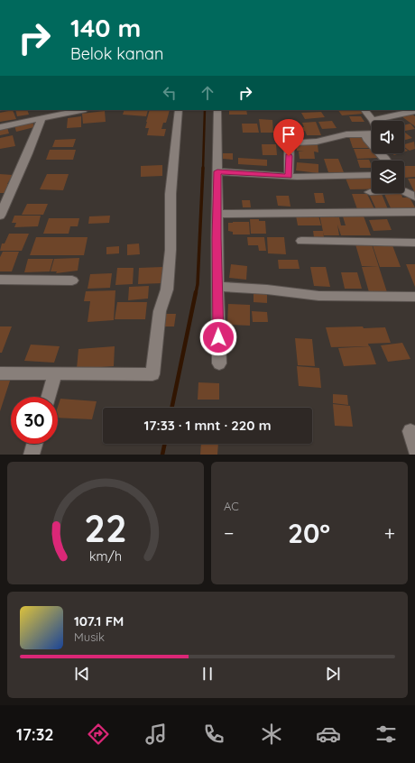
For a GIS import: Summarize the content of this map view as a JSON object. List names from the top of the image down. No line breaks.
{"page":{"turn":["140 m","Belok kanan"],"limit":"30","trip":"17:33 · 1 mnt · 220 m","tile":"AC","heat":["−","20°","+"],"song":["107.1 FM","Musik"],"tabs":"17:32","gauge":["22","km/h"]}}
